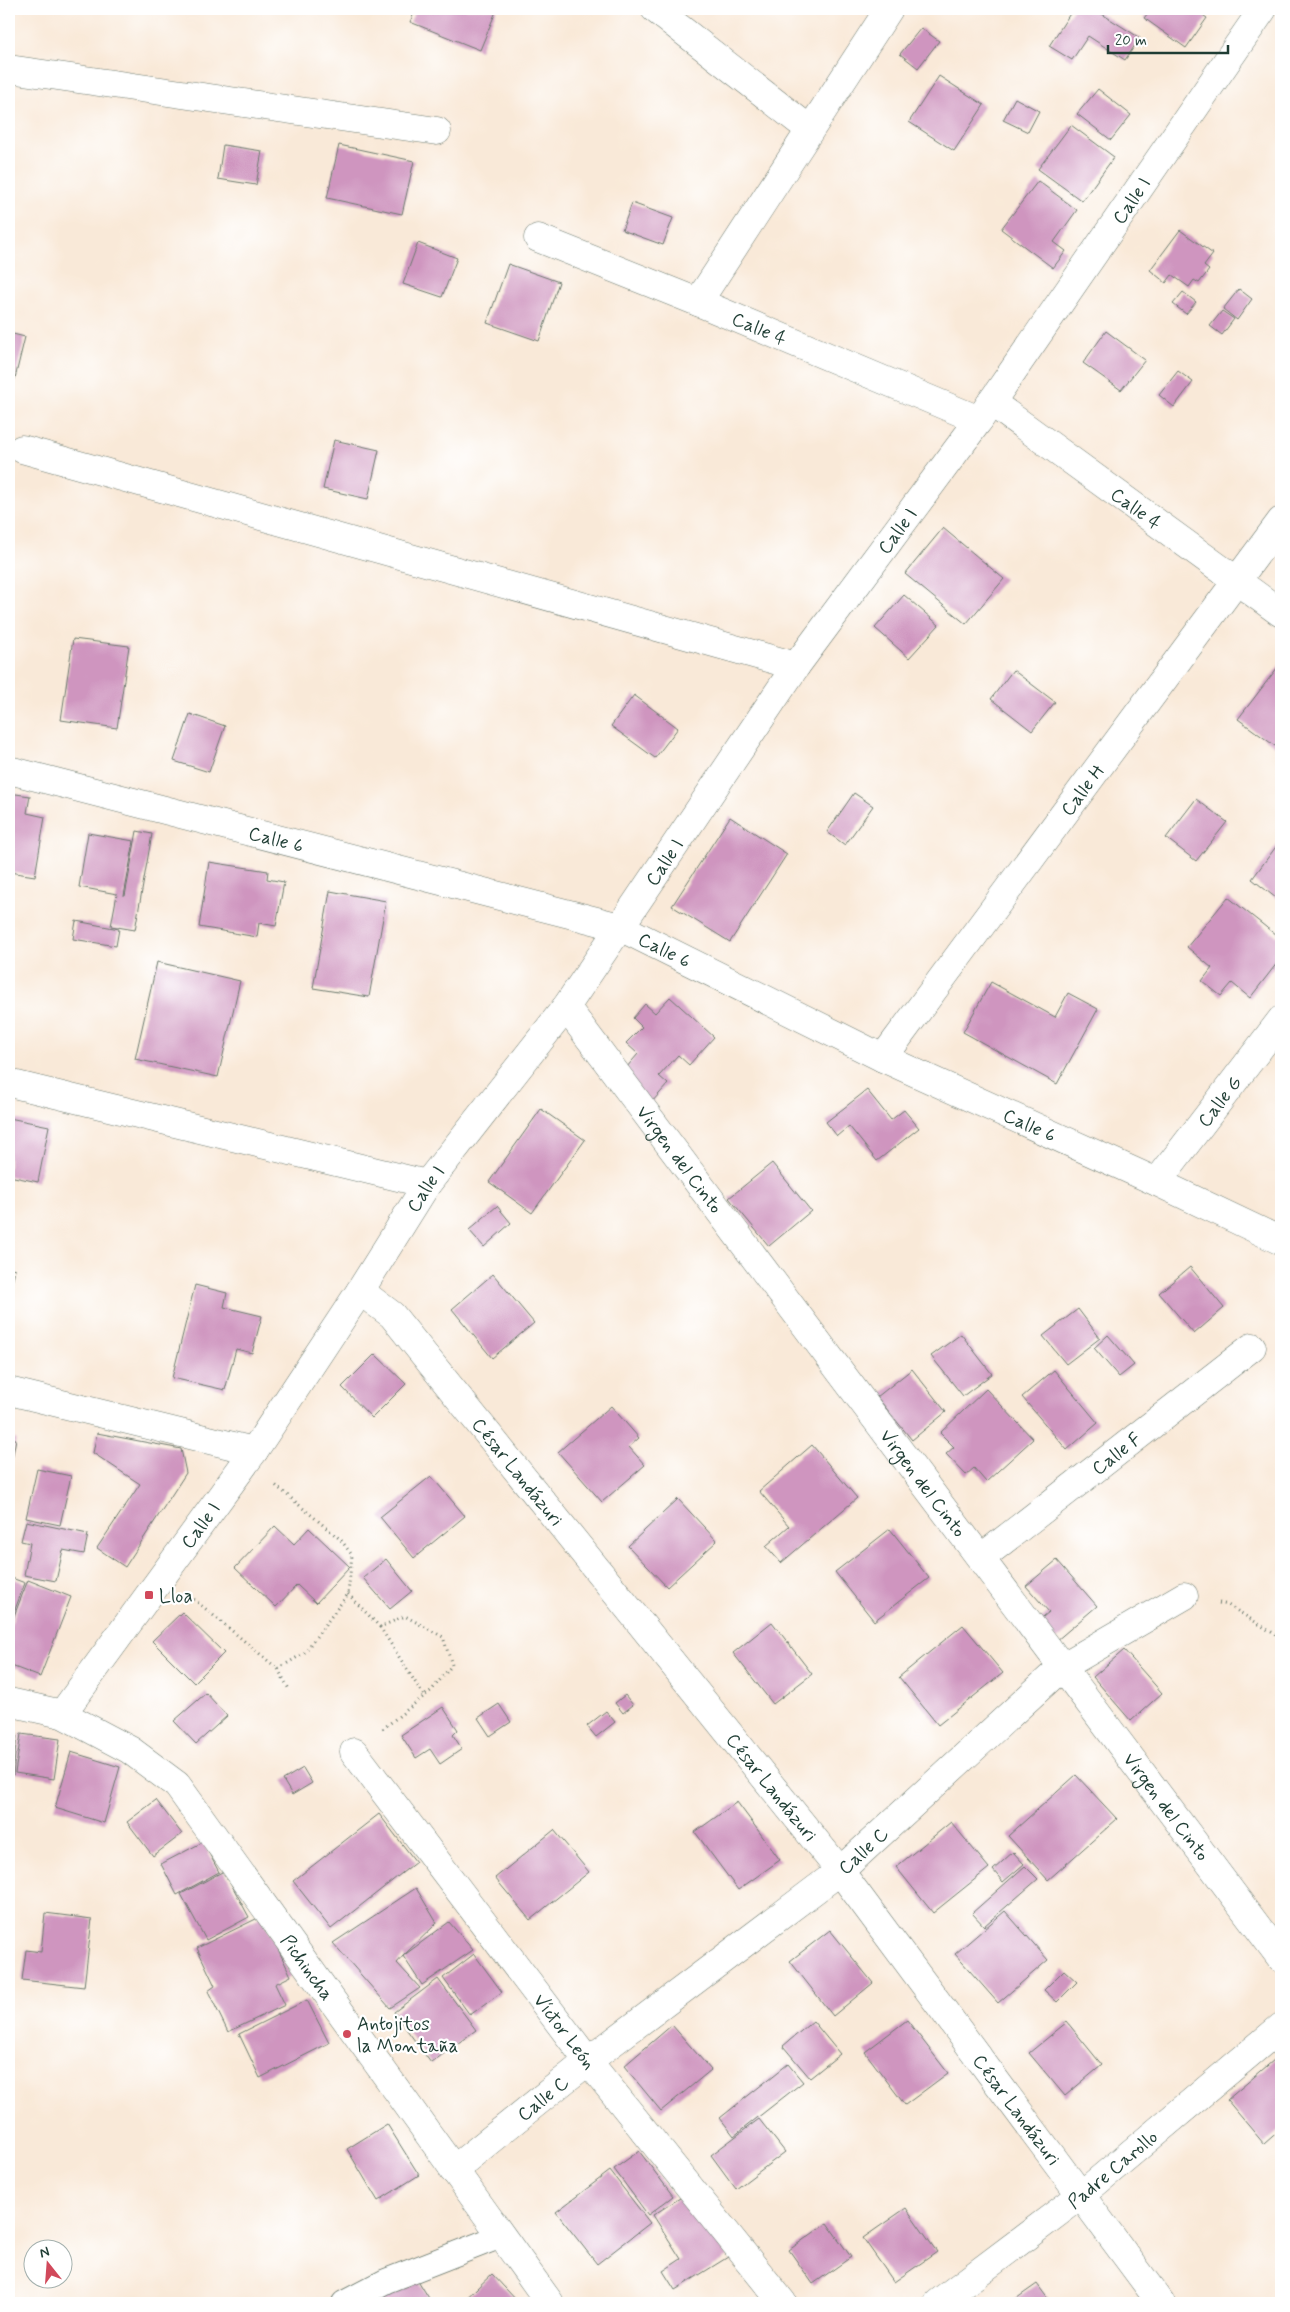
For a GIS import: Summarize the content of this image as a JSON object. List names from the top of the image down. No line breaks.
{"streets":{"street":["Calle I","Calle 4","Calle H","Calle 6","Calle G","Virgen del Cinto","Calle F","César Landázuri","Calle C","Pichincha","Víctor León","Padre Carollo"]},"crossings":[["Calle I","Calle 4"],["Calle I","Calle 6"],["Calle I","Virgen del Cinto"],["Calle I","César Landázuri"],["Calle I","Pichincha"],["Calle 4","Calle H"],["Calle H","Calle 6"],["Calle 6","Calle G"],["Virgen del Cinto","Calle F"],["Virgen del Cinto","Calle C"],["César Landázuri","Calle C"],["César Landázuri","Padre Carollo"],["Calle C","Pichincha"],["Calle C","Víctor León"]],"places":{"transit":["Lloa"],"other":["Antojitos la Montaña"]},"scale_bar":"20 m","north":"top"}
